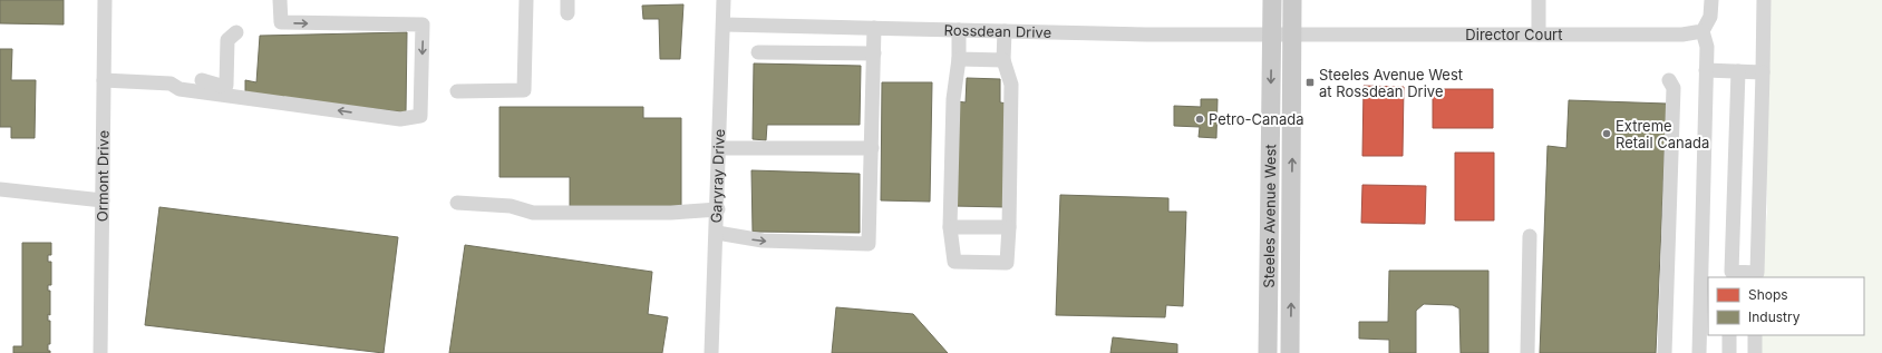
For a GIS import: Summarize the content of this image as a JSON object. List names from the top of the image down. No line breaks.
{"streets":{"main road":["Steeles Avenue West"],"street":["Rossdean Drive","Director Court","Ormont Drive","Garyray Drive"]},"crossings":[["Rossdean Drive","Director Court"],["Rossdean Drive","Garyray Drive"],["Rossdean Drive","Steeles Avenue West"],["Director Court","Steeles Avenue West"]],"places":{"transit":["Steeles Avenue West at Rossdean Drive"],"other":["Petro-Canada","Extreme Retail Canada"]},"legend":["Shops","Industry"]}
